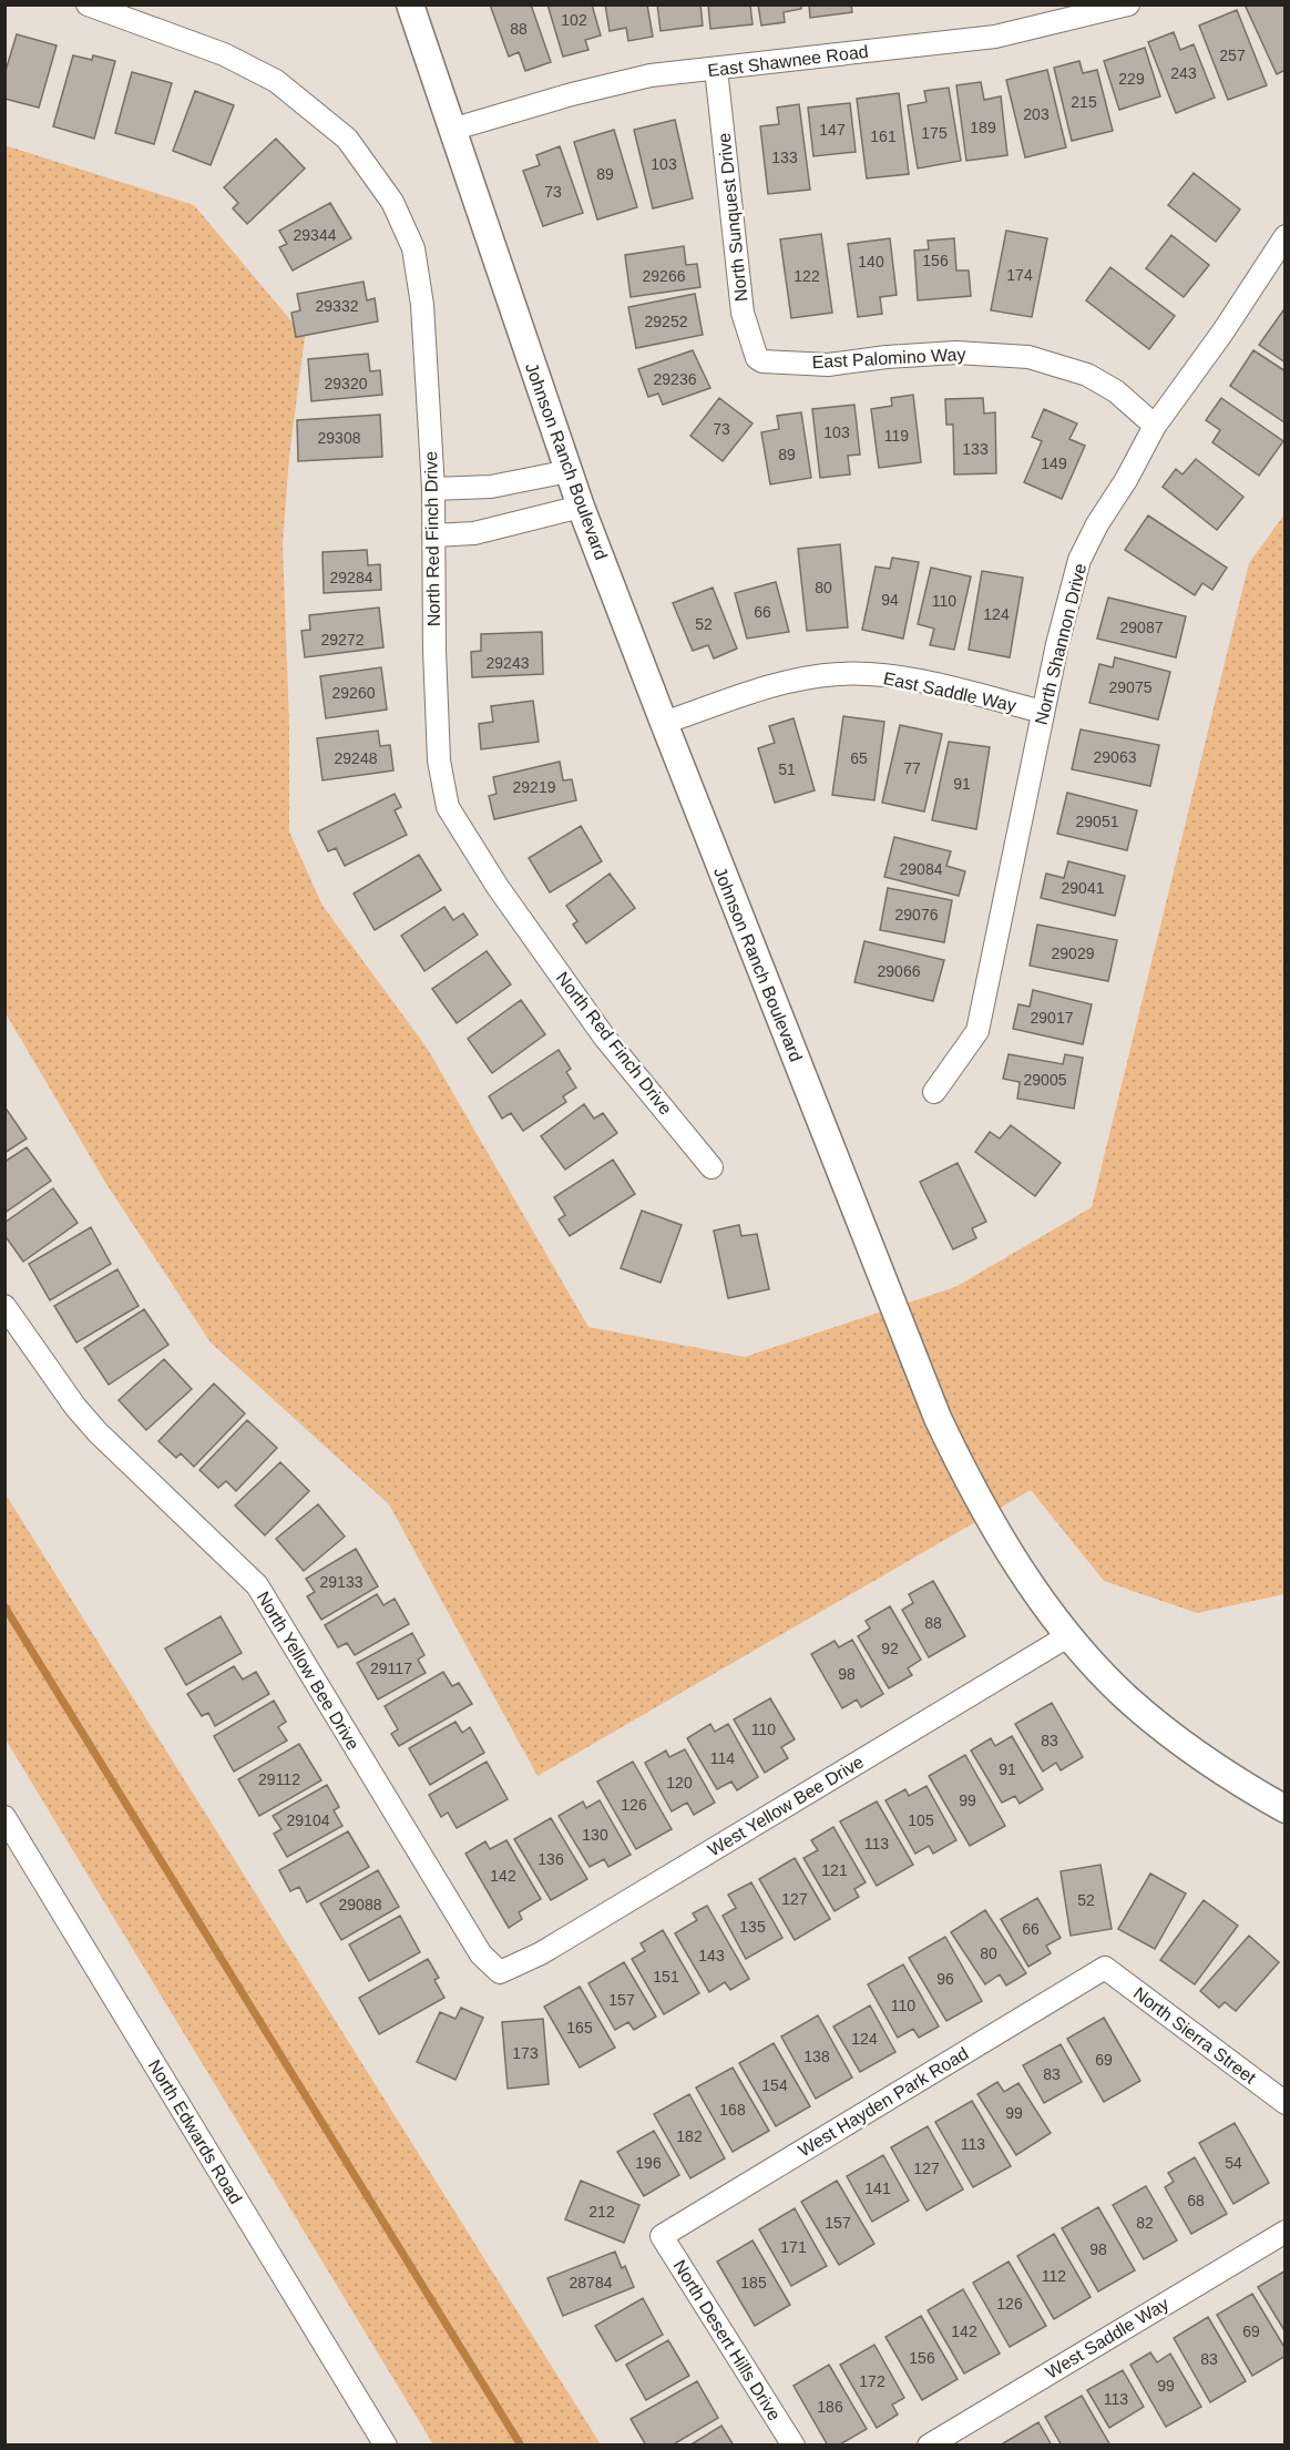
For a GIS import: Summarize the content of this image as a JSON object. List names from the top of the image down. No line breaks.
{"streets":{"street":["East Shawnee Road","North Sunquest Drive","East Palomino Way","Johnson Ranch Boulevard","North Red Finch Drive","North Shannon Drive","East Saddle Way","North Yellow Bee Drive","West Yellow Bee Drive","North Sierra Street","West Hayden Park Road","North Edwards Road","West Saddle Way","North Desert Hills Drive"]},"crossings":[["East Shawnee Road","North Sunquest Drive"],["East Shawnee Road","Johnson Ranch Boulevard"],["North Sunquest Drive","East Palomino Way"],["East Palomino Way","North Shannon Drive"],["Johnson Ranch Boulevard","East Saddle Way"],["Johnson Ranch Boulevard","West Yellow Bee Drive"],["North Shannon Drive","East Saddle Way"],["North Yellow Bee Drive","West Yellow Bee Drive"],["North Sierra Street","West Hayden Park Road"],["West Hayden Park Road","North Desert Hills Drive"]],"house_numbers":["102","88","257","243","229","215","203","189","147","175","161","133","103","89","73","29344","156","140","174","29266","122","29332","29252","29236","29320","73","103","119","29308","133","89","149","29284","80","94","110","66","124","52","29087","29272","29243","29075","29260","29063","29248","65","77","51","91","29219","29051","29084","29041","29076","29029","29066","29017","29005","29133","88","92","29117","98","110","83","114","91","29112","120","99","126","29104","105","130","113","136","121","142","127","52","29088","135","66","80","143","151","96","157","110","165","124","173","138","69","83","154","168","99","182","113","196","54","127","141","68","212","157","82","171","98","112","28784","185","126","142","69","156","83","172","99","113","186"]}
